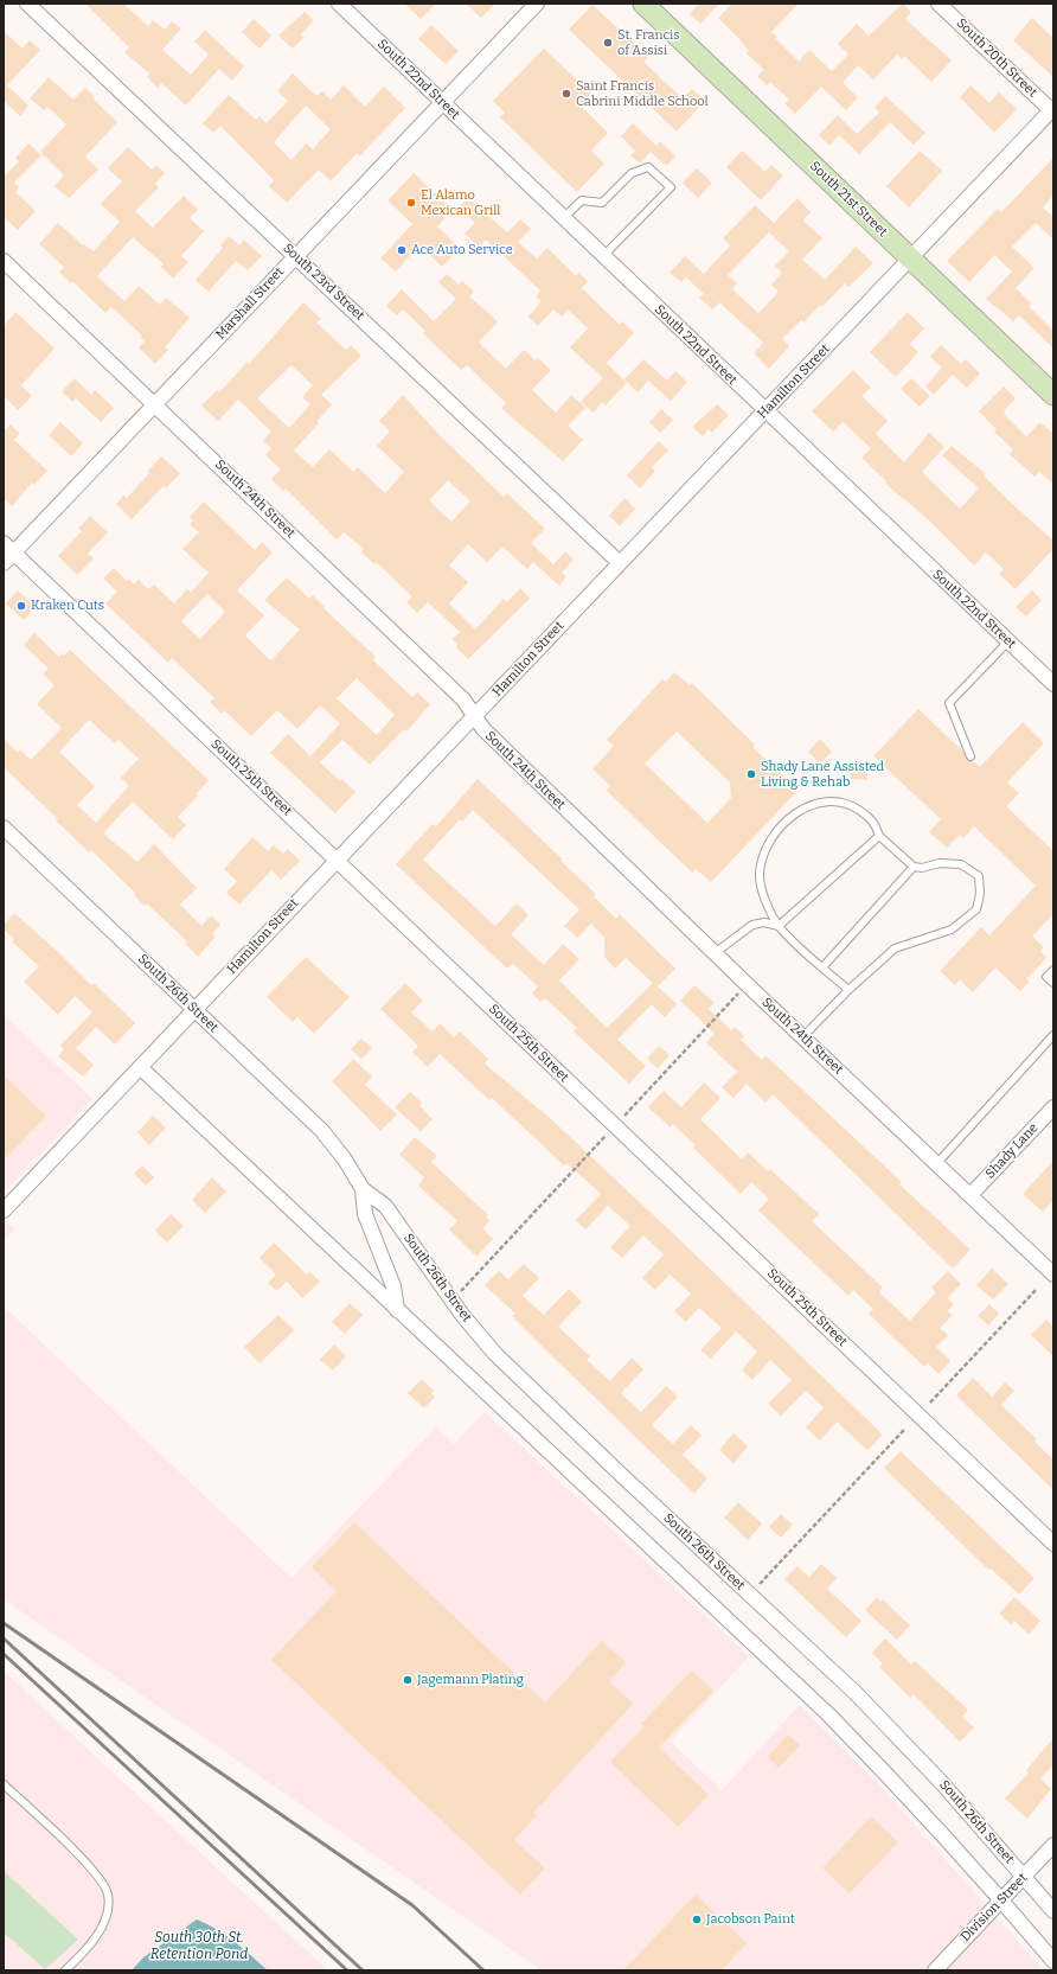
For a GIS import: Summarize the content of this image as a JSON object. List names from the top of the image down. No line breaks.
{"streets":{"street":["South 20th Street","South 22nd Street","South 21st Street","South 23rd Street","Marshall Street","Hamilton Street","South 24th Street","South 25th Street","South 26th Street","Shady Lane","Division Street"]},"crossings":[["South 20th Street","Hamilton Street"],["South 22nd Street","Marshall Street"],["South 22nd Street","Hamilton Street"],["South 21st Street","Hamilton Street"],["South 23rd Street","Marshall Street"],["South 23rd Street","Hamilton Street"],["Marshall Street","South 24th Street"],["Marshall Street","South 25th Street"],["Hamilton Street","South 24th Street"],["Hamilton Street","South 25th Street"],["Hamilton Street","South 26th Street"],["South 24th Street","Shady Lane"],["South 26th Street","Division Street"]],"water":["South 30th St. Retention Pond"],"places":["St. Francis of Assisi","Saint Francis Cabrini Middle School","El Alamo Mexican Grill","Ace Auto Service","Kraken Cuts","Shady Lane Assisted Living & Rehab","Jagemann Plating","Jacobson Paint"]}
